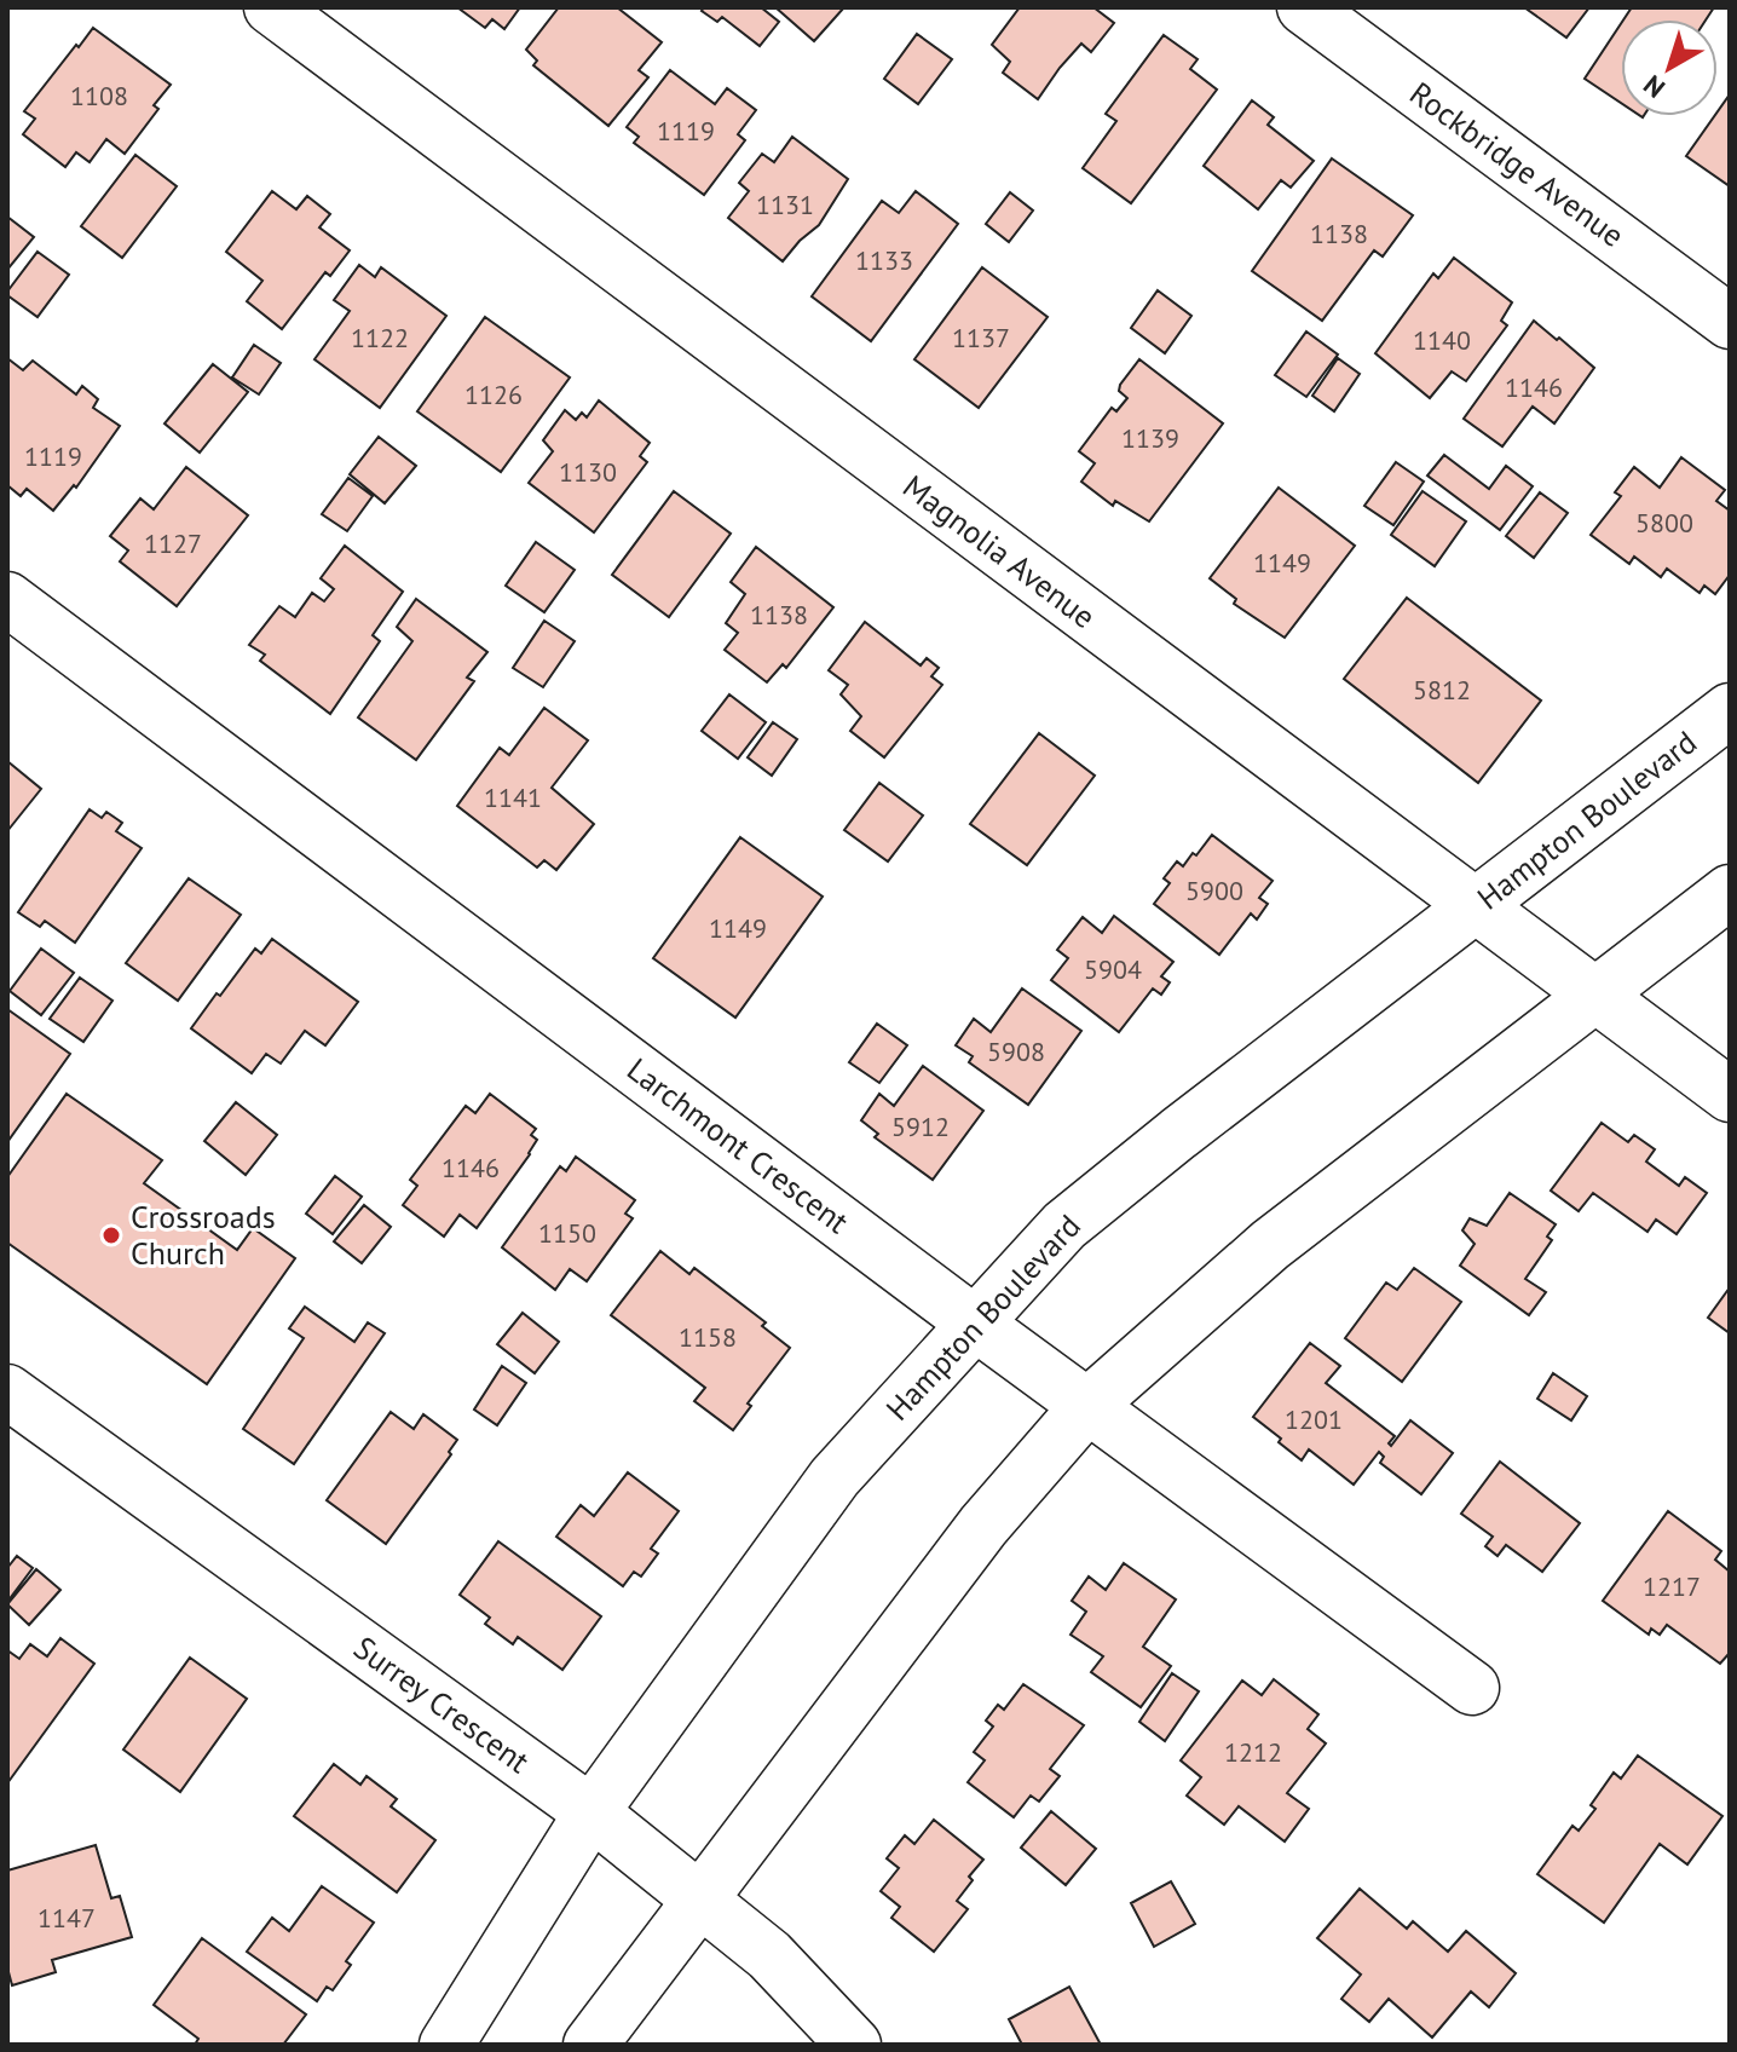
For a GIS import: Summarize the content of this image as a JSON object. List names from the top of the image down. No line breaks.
{"streets":{"street":["Rockbridge Avenue","Magnolia Avenue","Hampton Boulevard","Larchmont Crescent","Surrey Crescent"]},"crossings":[["Magnolia Avenue","Hampton Boulevard"],["Hampton Boulevard","Larchmont Crescent"],["Hampton Boulevard","Surrey Crescent"]],"places":["Crossroads Church"],"house_numbers":["1108","1119","1131","1138","1133","1122","1137","1140","1146","1126","1139","1119","1130","5800","1127","1149","1138","5812","1141","5900","1149","5904","5908","5912","1146","1150","1158","1201","1217","1212","1147"],"north":"bottom left"}
